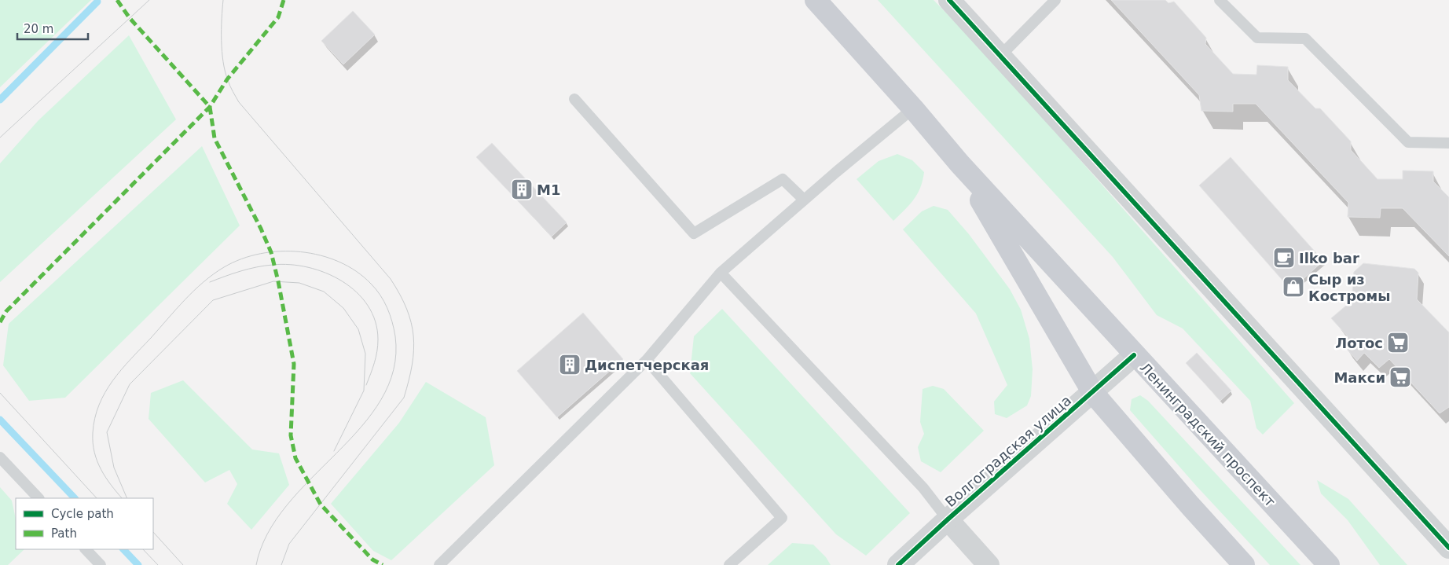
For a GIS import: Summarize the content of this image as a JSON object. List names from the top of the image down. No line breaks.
{"streets":{"main road":["Ленинградский проспект"],"street":["Волгоградская улица"]},"crossings":[["Ленинградский проспект","Волгоградская улица"]],"places":{"building":["М1","Диспетчерская"],"cafe":["Ilko bar"],"shop":["Сыр из Костромы"],"supermarket":["Лотос","Макси"]},"legend":["Cycle path","Path"],"scale_bar":"20 m"}
